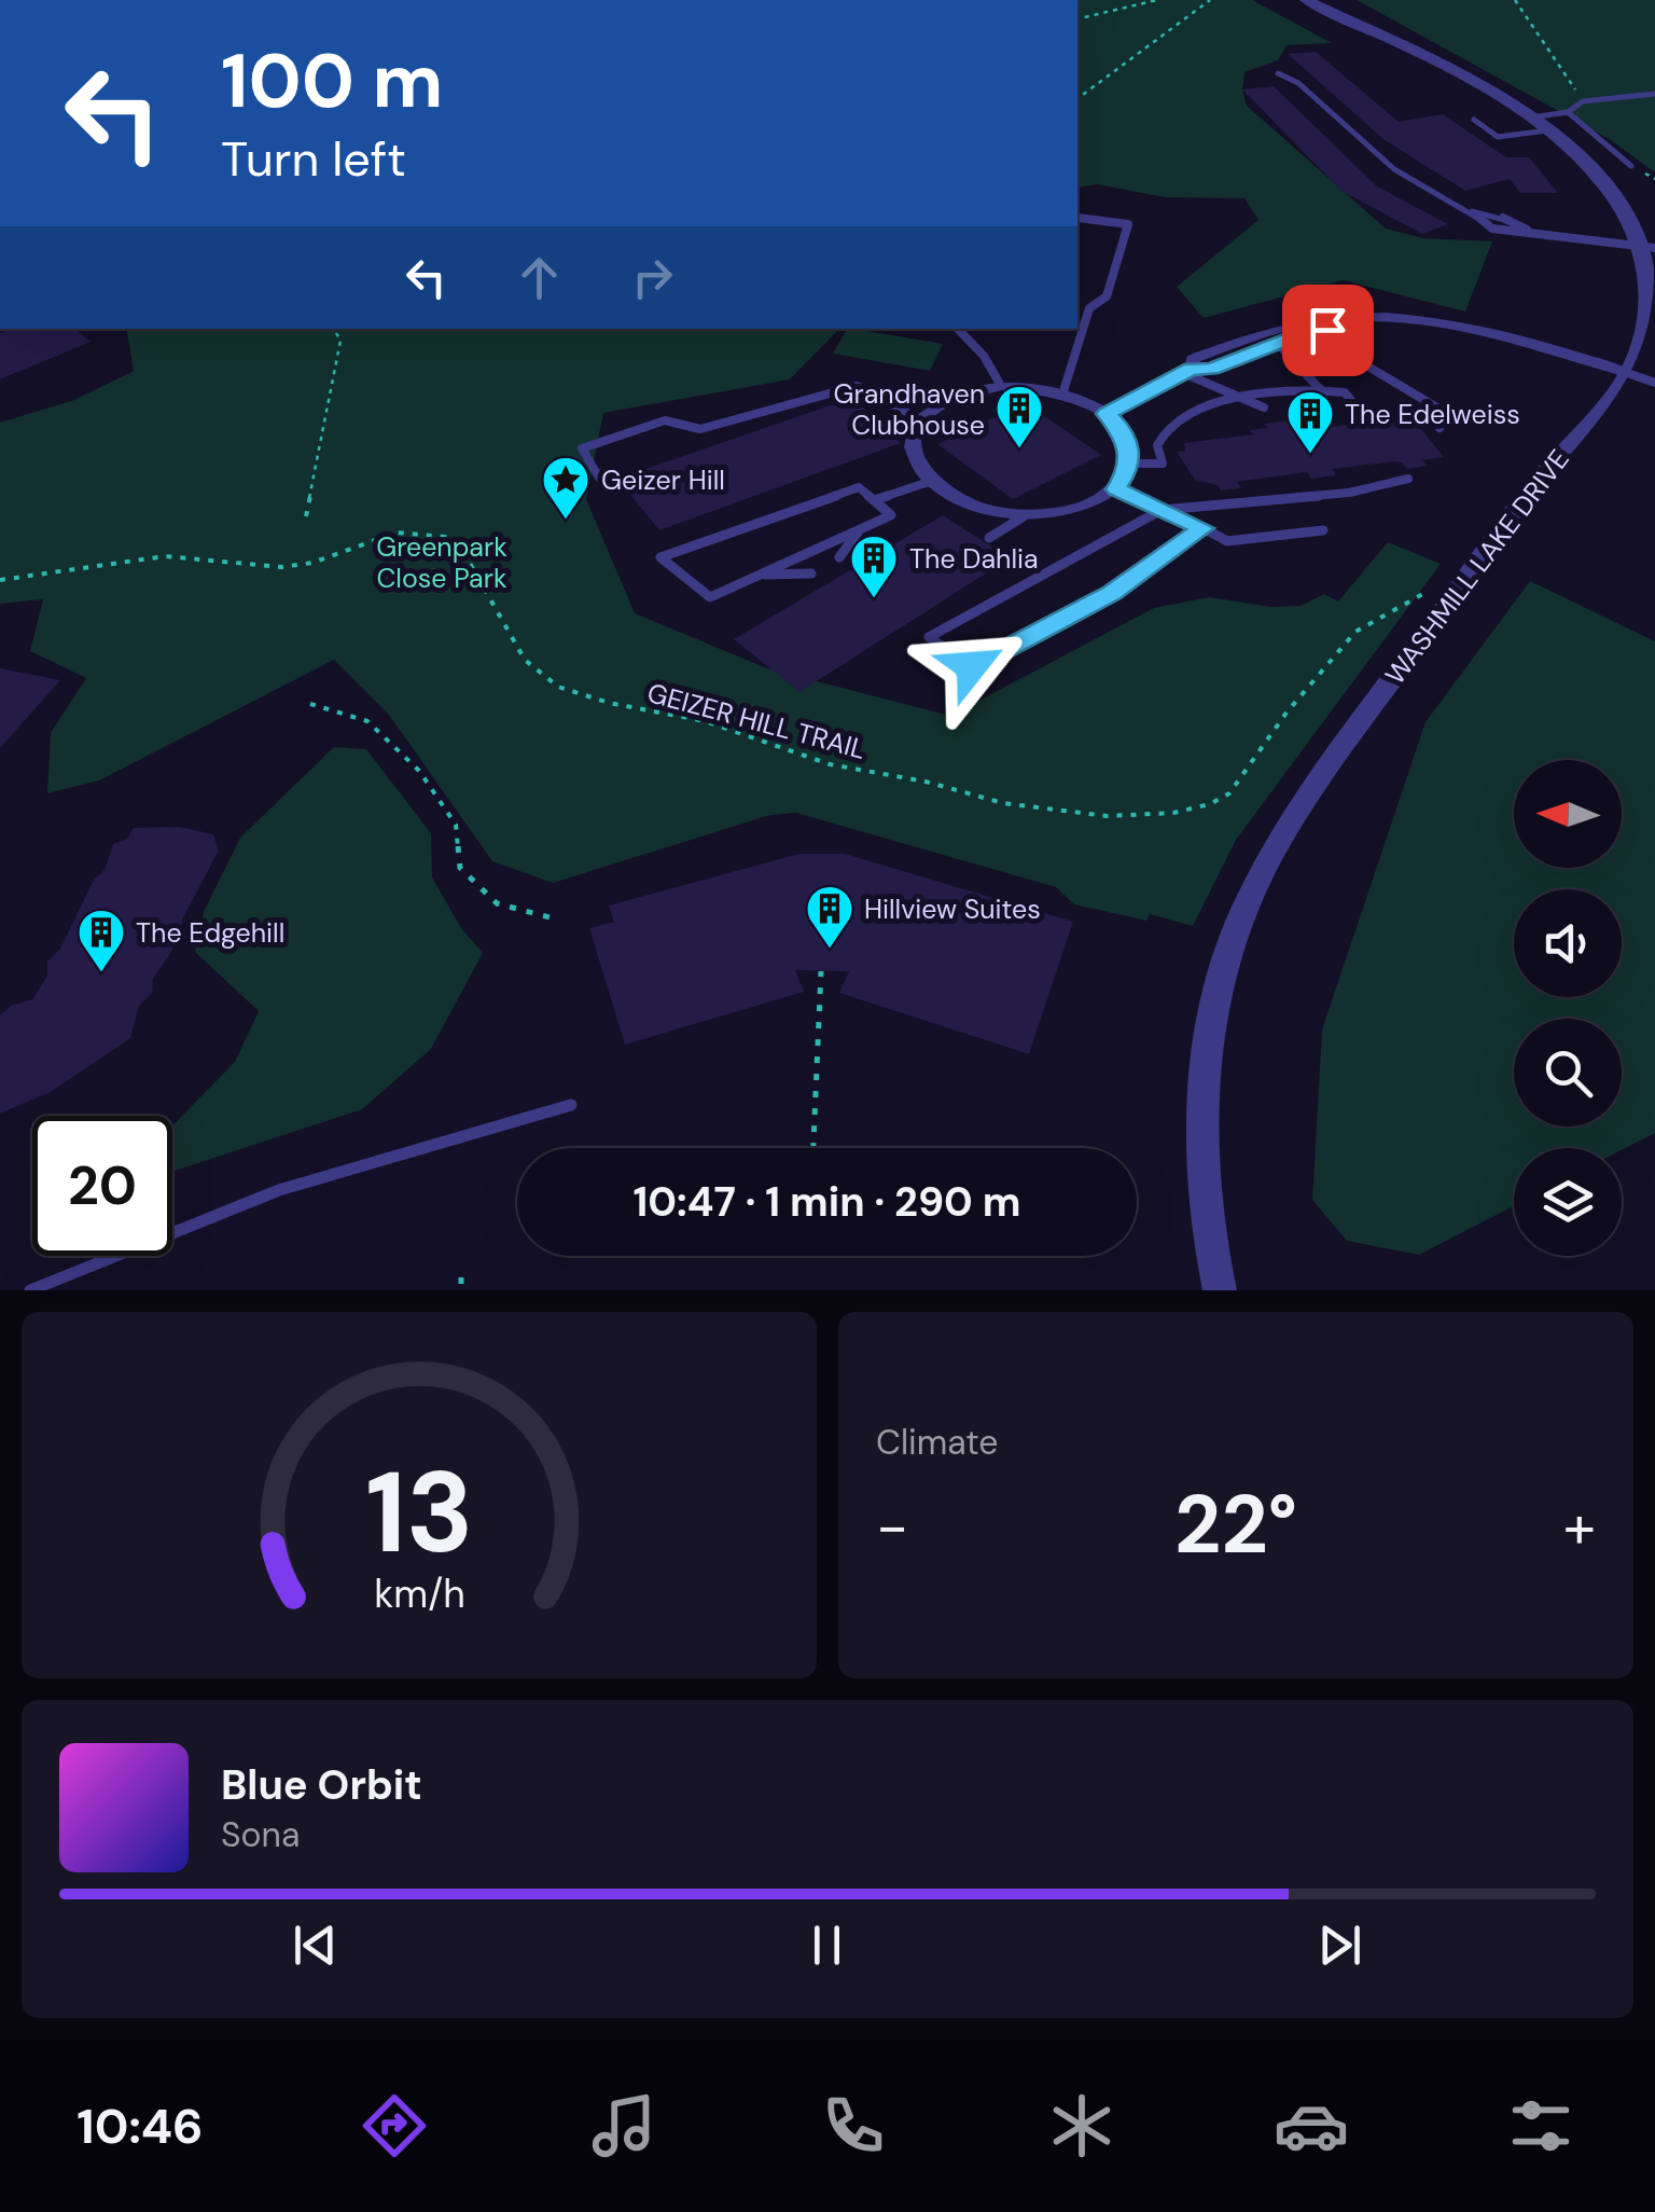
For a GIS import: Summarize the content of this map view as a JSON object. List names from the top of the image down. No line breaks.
{"streets":{"street":["WASHMILL LAKE DRIVE"],"path":["GEIZER HILL TRAIL"]},"parks":["Greenpark Close Park"],"places":{"building":["Grandhaven Clubhouse","The Edelweiss","The Dahlia","Hillview Suites","The Edgehill"],"place":["Geizer Hill"]},"north":"left","page":{"turn":["100 m","Turn left"],"limit":"20","trip":"10:47 · 1 min · 290 m","tile":"Climate","heat":["−","22°","+"],"song":["Blue Orbit","Sona"],"tabs":"10:46","gauge":["13","km/h"]}}
